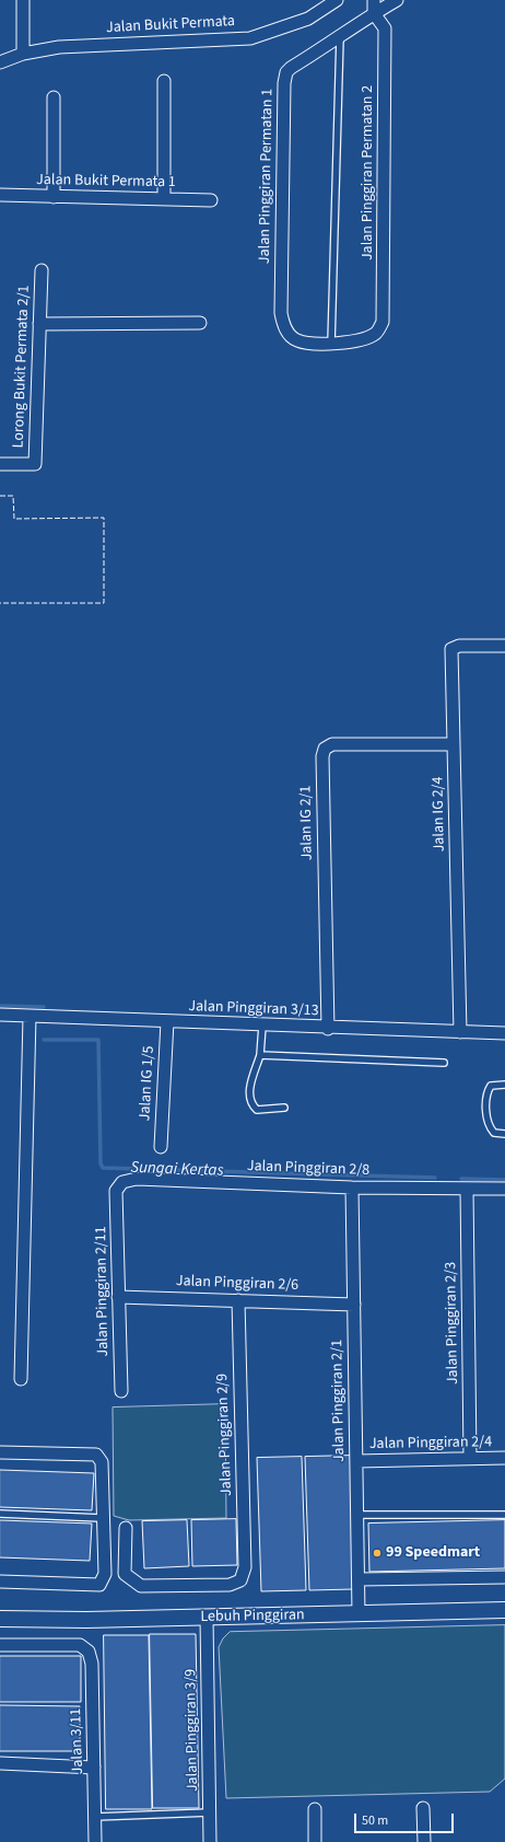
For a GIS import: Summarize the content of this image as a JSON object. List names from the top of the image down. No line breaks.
{"streets":{"street":["Jalan Bukit Permata","Jalan Pinggiran Permatan 2","Jalan Pinggiran Permatan 1","Jalan Bukit Permata 1","Lorong Bukit Permata 2/1","Jalan IG 2/4","Jalan IG 2/1","Jalan Pinggiran 3/13","Jalan IG 1/5","Jalan Pinggiran 2/8","Jalan Pinggiran 2/6","Jalan Pinggiran 2/11","Jalan Pinggiran 2/3","Jalan Pinggiran 2/1","Jalan Pinggiran 2/9","Jalan Pinggiran 2/4","Lebuh Pinggiran","Jalan Pinggiran 3/9","Jalan 3/11"]},"crossings":[["Jalan Pinggiran Permatan 2","Jalan Pinggiran Permatan 1"],["Jalan IG 2/4","Jalan IG 2/1"],["Jalan IG 2/4","Jalan Pinggiran 3/13"],["Jalan IG 2/1","Jalan Pinggiran 3/13"],["Jalan Pinggiran 3/13","Jalan IG 1/5"],["Jalan Pinggiran 2/8","Jalan Pinggiran 2/11"],["Jalan Pinggiran 2/8","Jalan Pinggiran 2/3"],["Jalan Pinggiran 2/8","Jalan Pinggiran 2/1"],["Jalan Pinggiran 2/6","Jalan Pinggiran 2/11"],["Jalan Pinggiran 2/6","Jalan Pinggiran 2/1"],["Jalan Pinggiran 2/6","Jalan Pinggiran 2/9"],["Jalan Pinggiran 2/3","Jalan Pinggiran 2/4"],["Jalan Pinggiran 2/1","Jalan Pinggiran 2/4"],["Jalan Pinggiran 2/1","Lebuh Pinggiran"],["Lebuh Pinggiran","Jalan Pinggiran 3/9"]],"water":["Sungai Kertas"],"places":["99 Speedmart"],"scale_bar":"50 m"}
